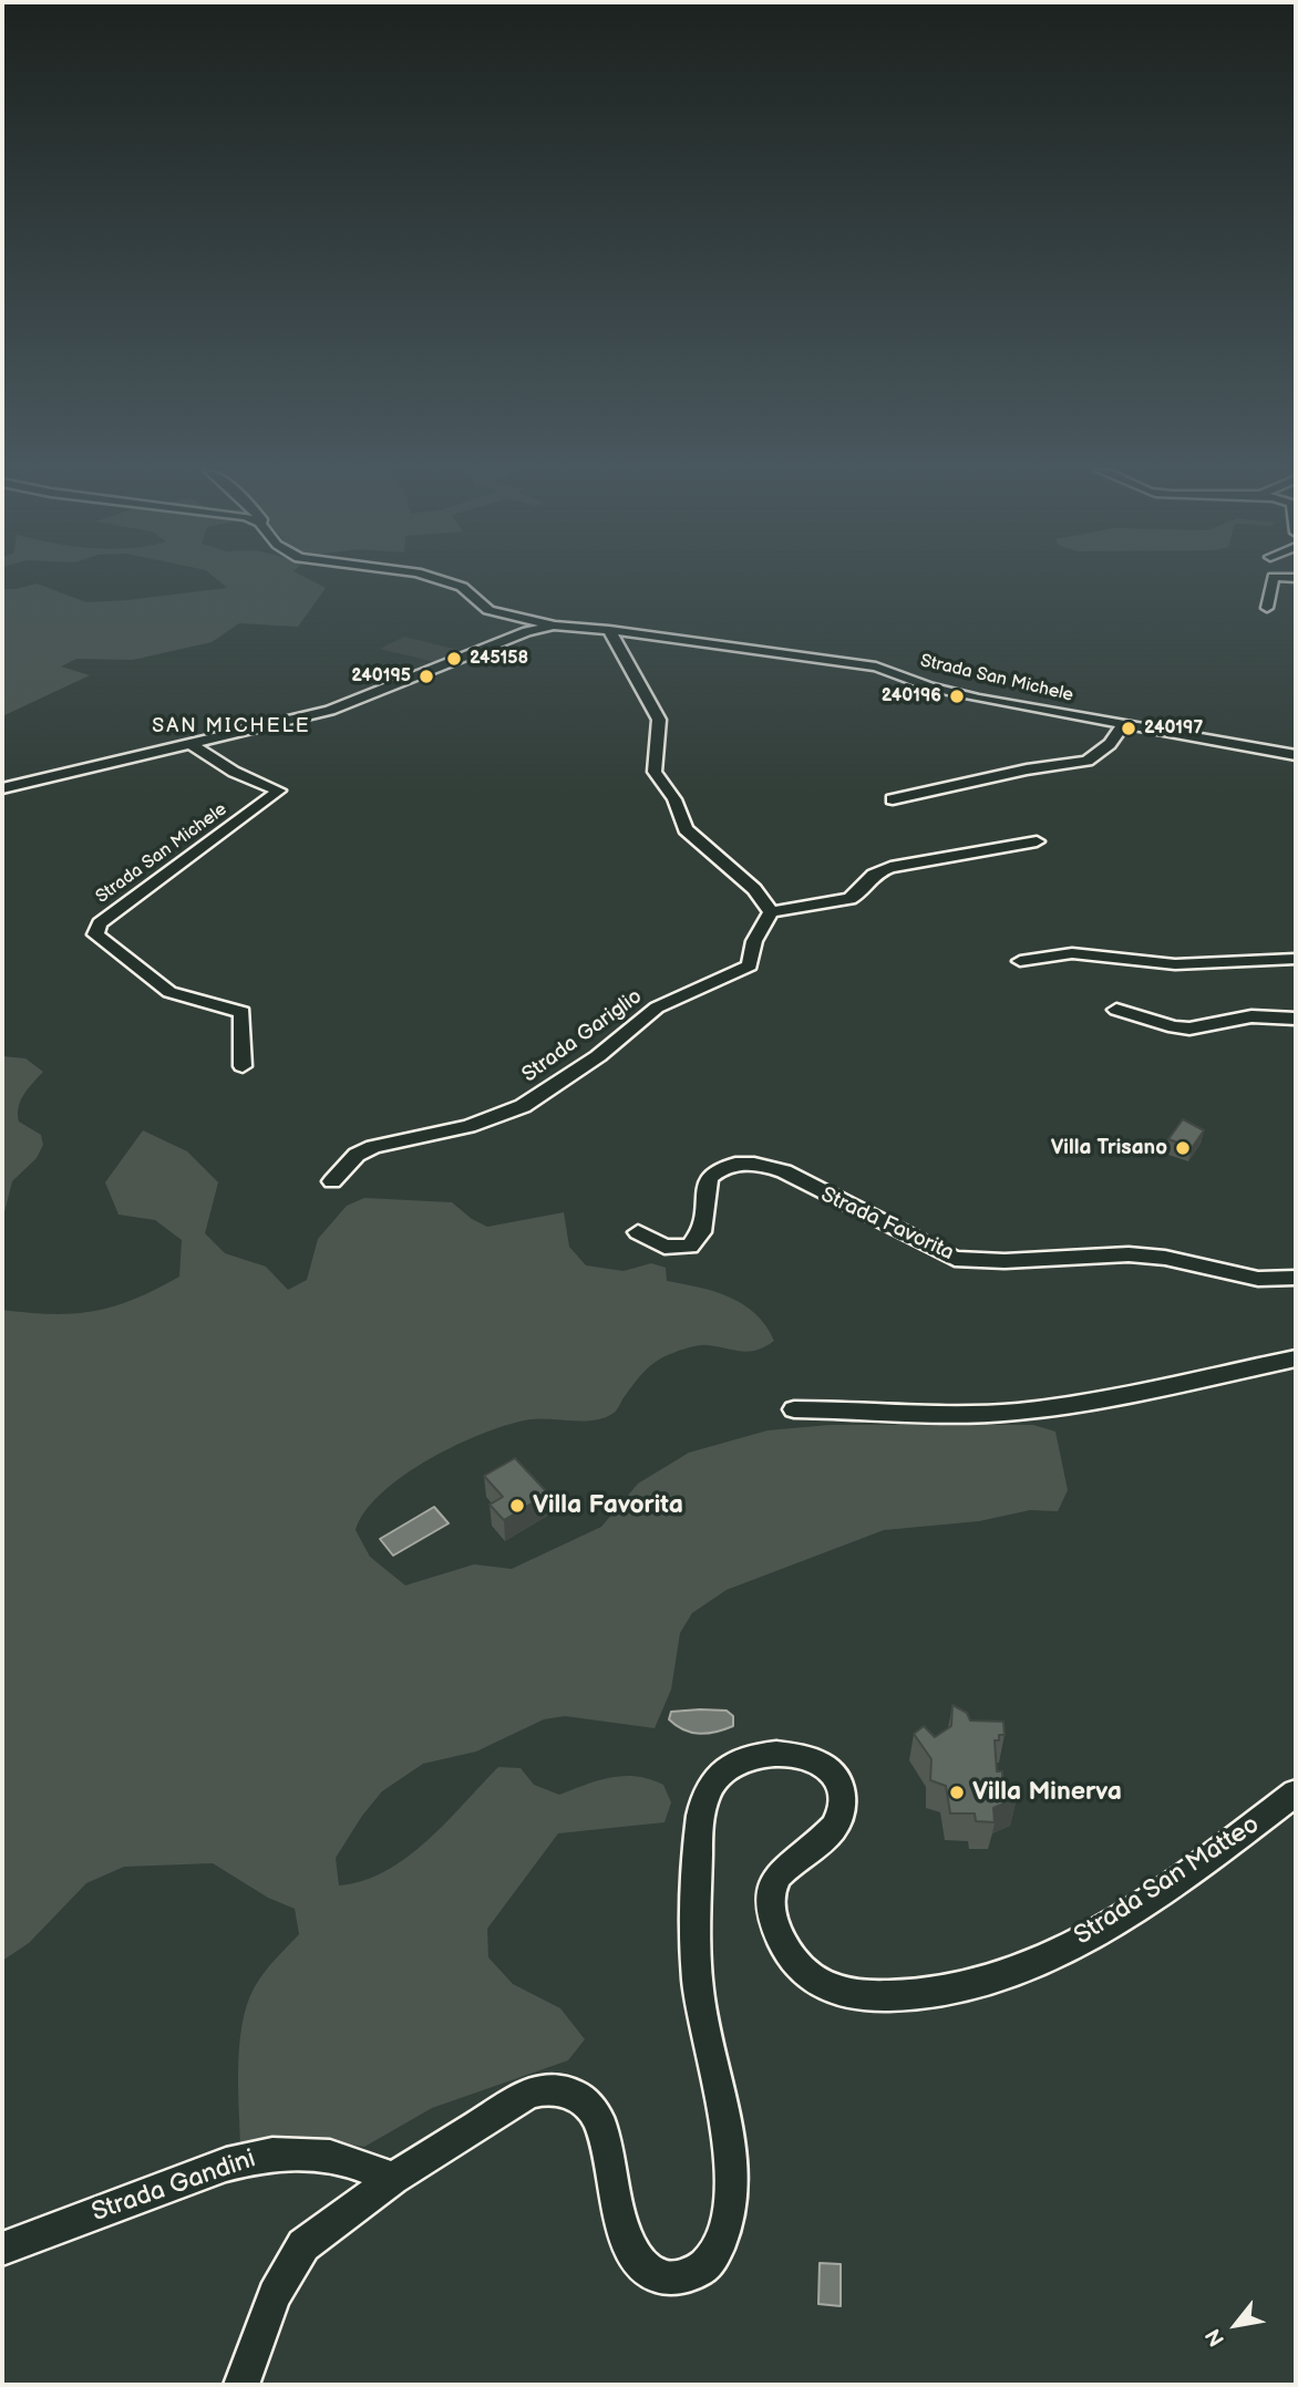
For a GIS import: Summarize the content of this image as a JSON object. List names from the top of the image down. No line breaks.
{"streets":{"street":["Strada San Michele","Strada Gariglio","Strada Favorita","Strada San Matteo","Strada Gandini"]},"crossings":[["Strada San Matteo","Strada Gandini"]],"districts":["SAN MICHELE"],"places":["245158","240195","240196","240197","Villa Trisano","Villa Favorita","Villa Minerva"],"north":"bottom left"}
